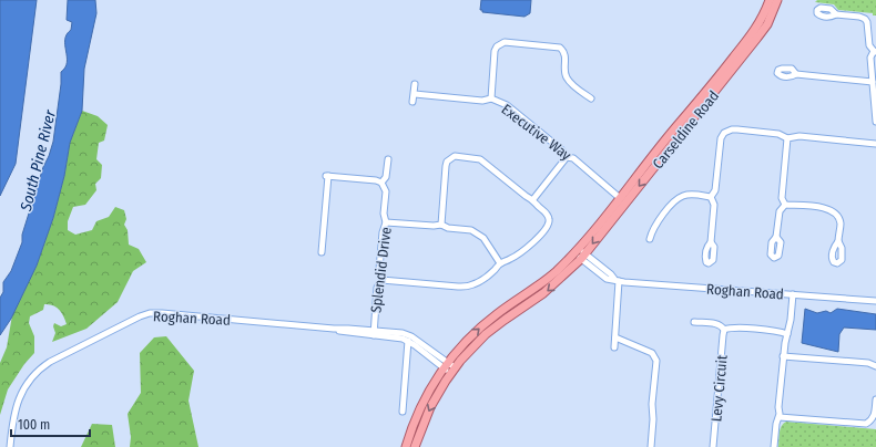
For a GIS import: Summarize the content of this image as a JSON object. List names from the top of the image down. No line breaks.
{"streets":{"main road":["Carseldine Road"],"street":["Executive Way","Splendid Drive","Roghan Road","Levy Circuit"]},"crossings":[["Carseldine Road","Executive Way"],["Carseldine Road","Roghan Road"],["Splendid Drive","Roghan Road"]],"water":["South Pine River"],"scale_bar":"100 m"}
